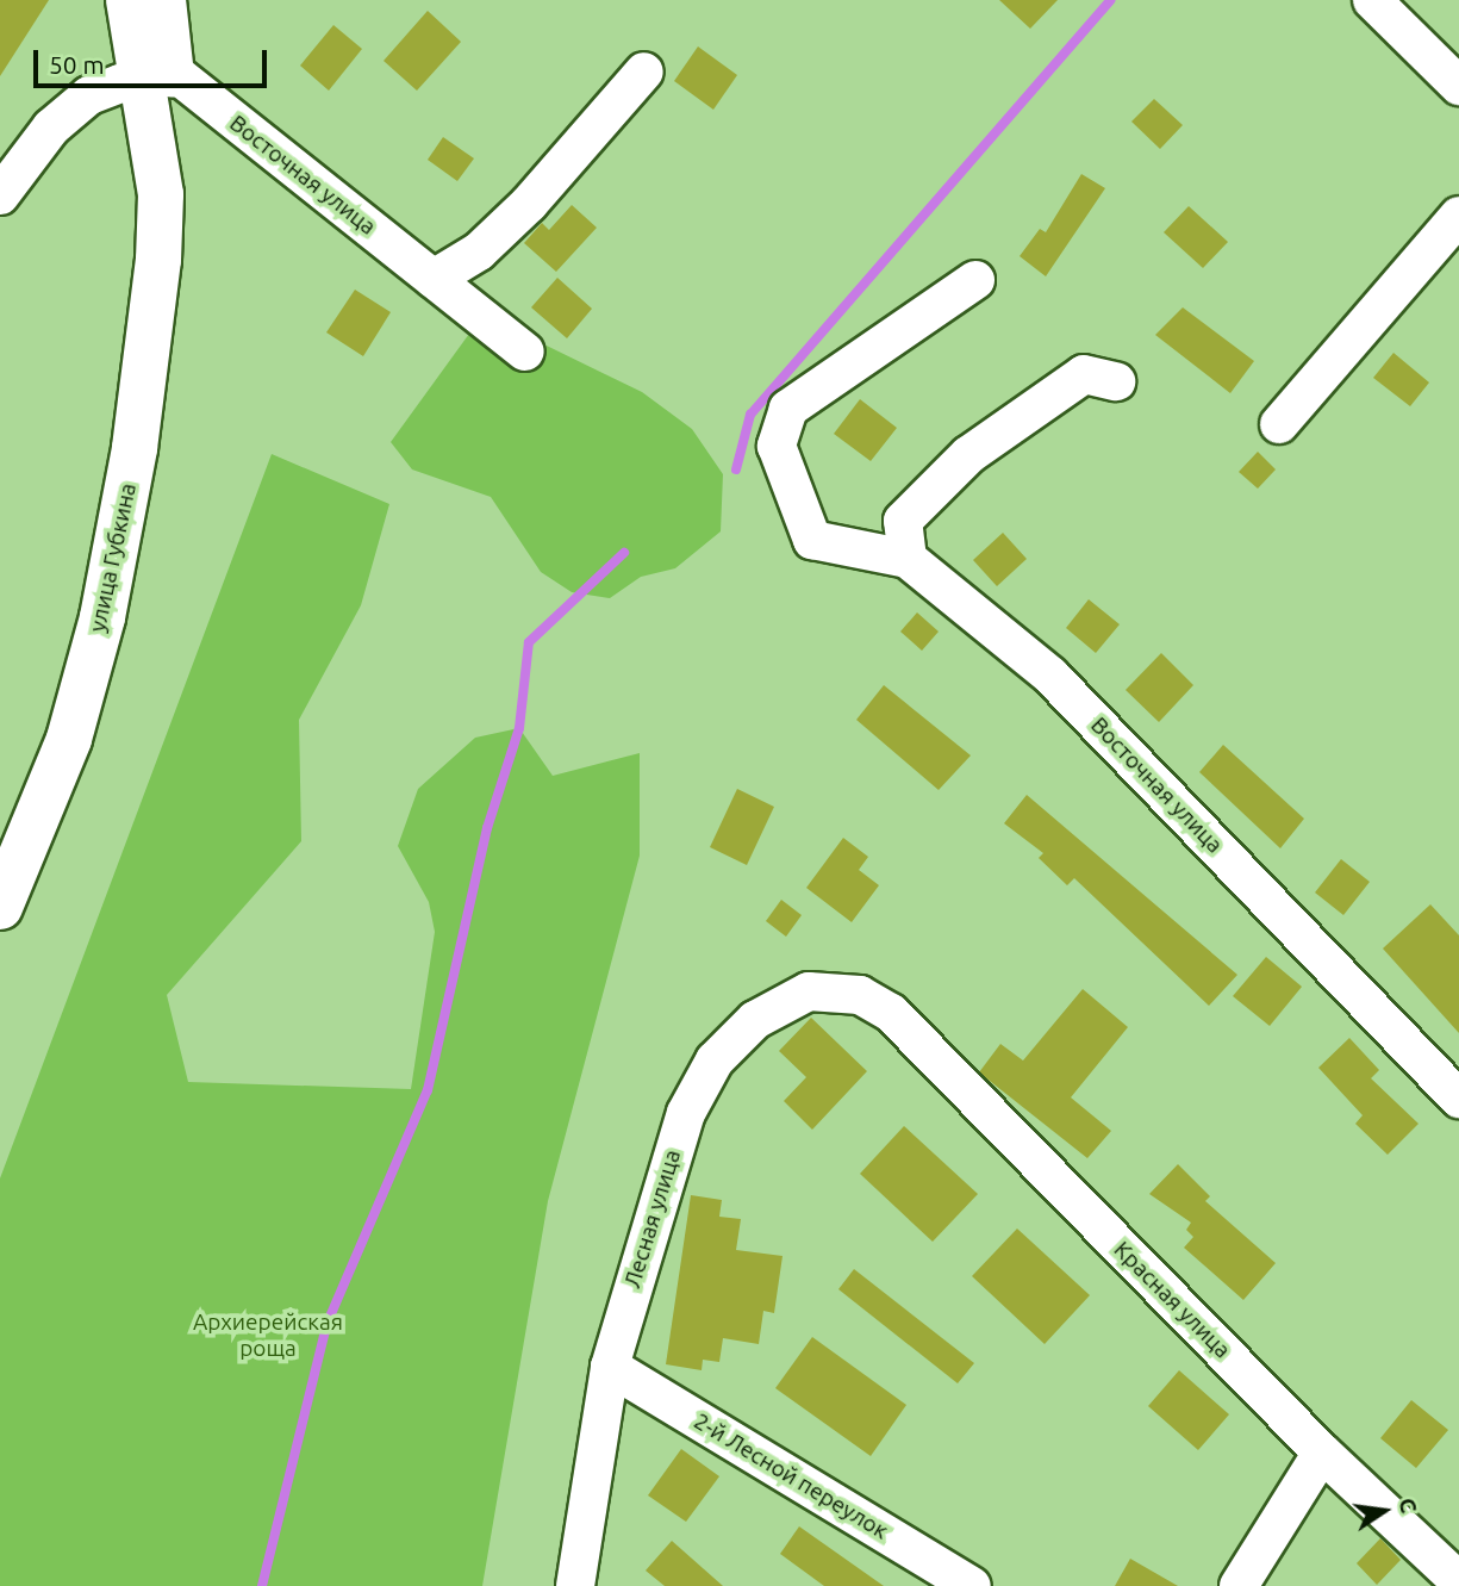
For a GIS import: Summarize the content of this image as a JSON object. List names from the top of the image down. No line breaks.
{"streets":{"main road":["улица Губкина"],"street":["Восточная улица","Лесная улица","Красная улица","2-й Лесной переулок"]},"crossings":[["Восточная улица","улица Губкина"],["Лесная улица","Красная улица"],["Лесная улица","2-й Лесной переулок"]],"parks":["Архиерейская роща"],"scale_bar":"50 m","north":"right"}
